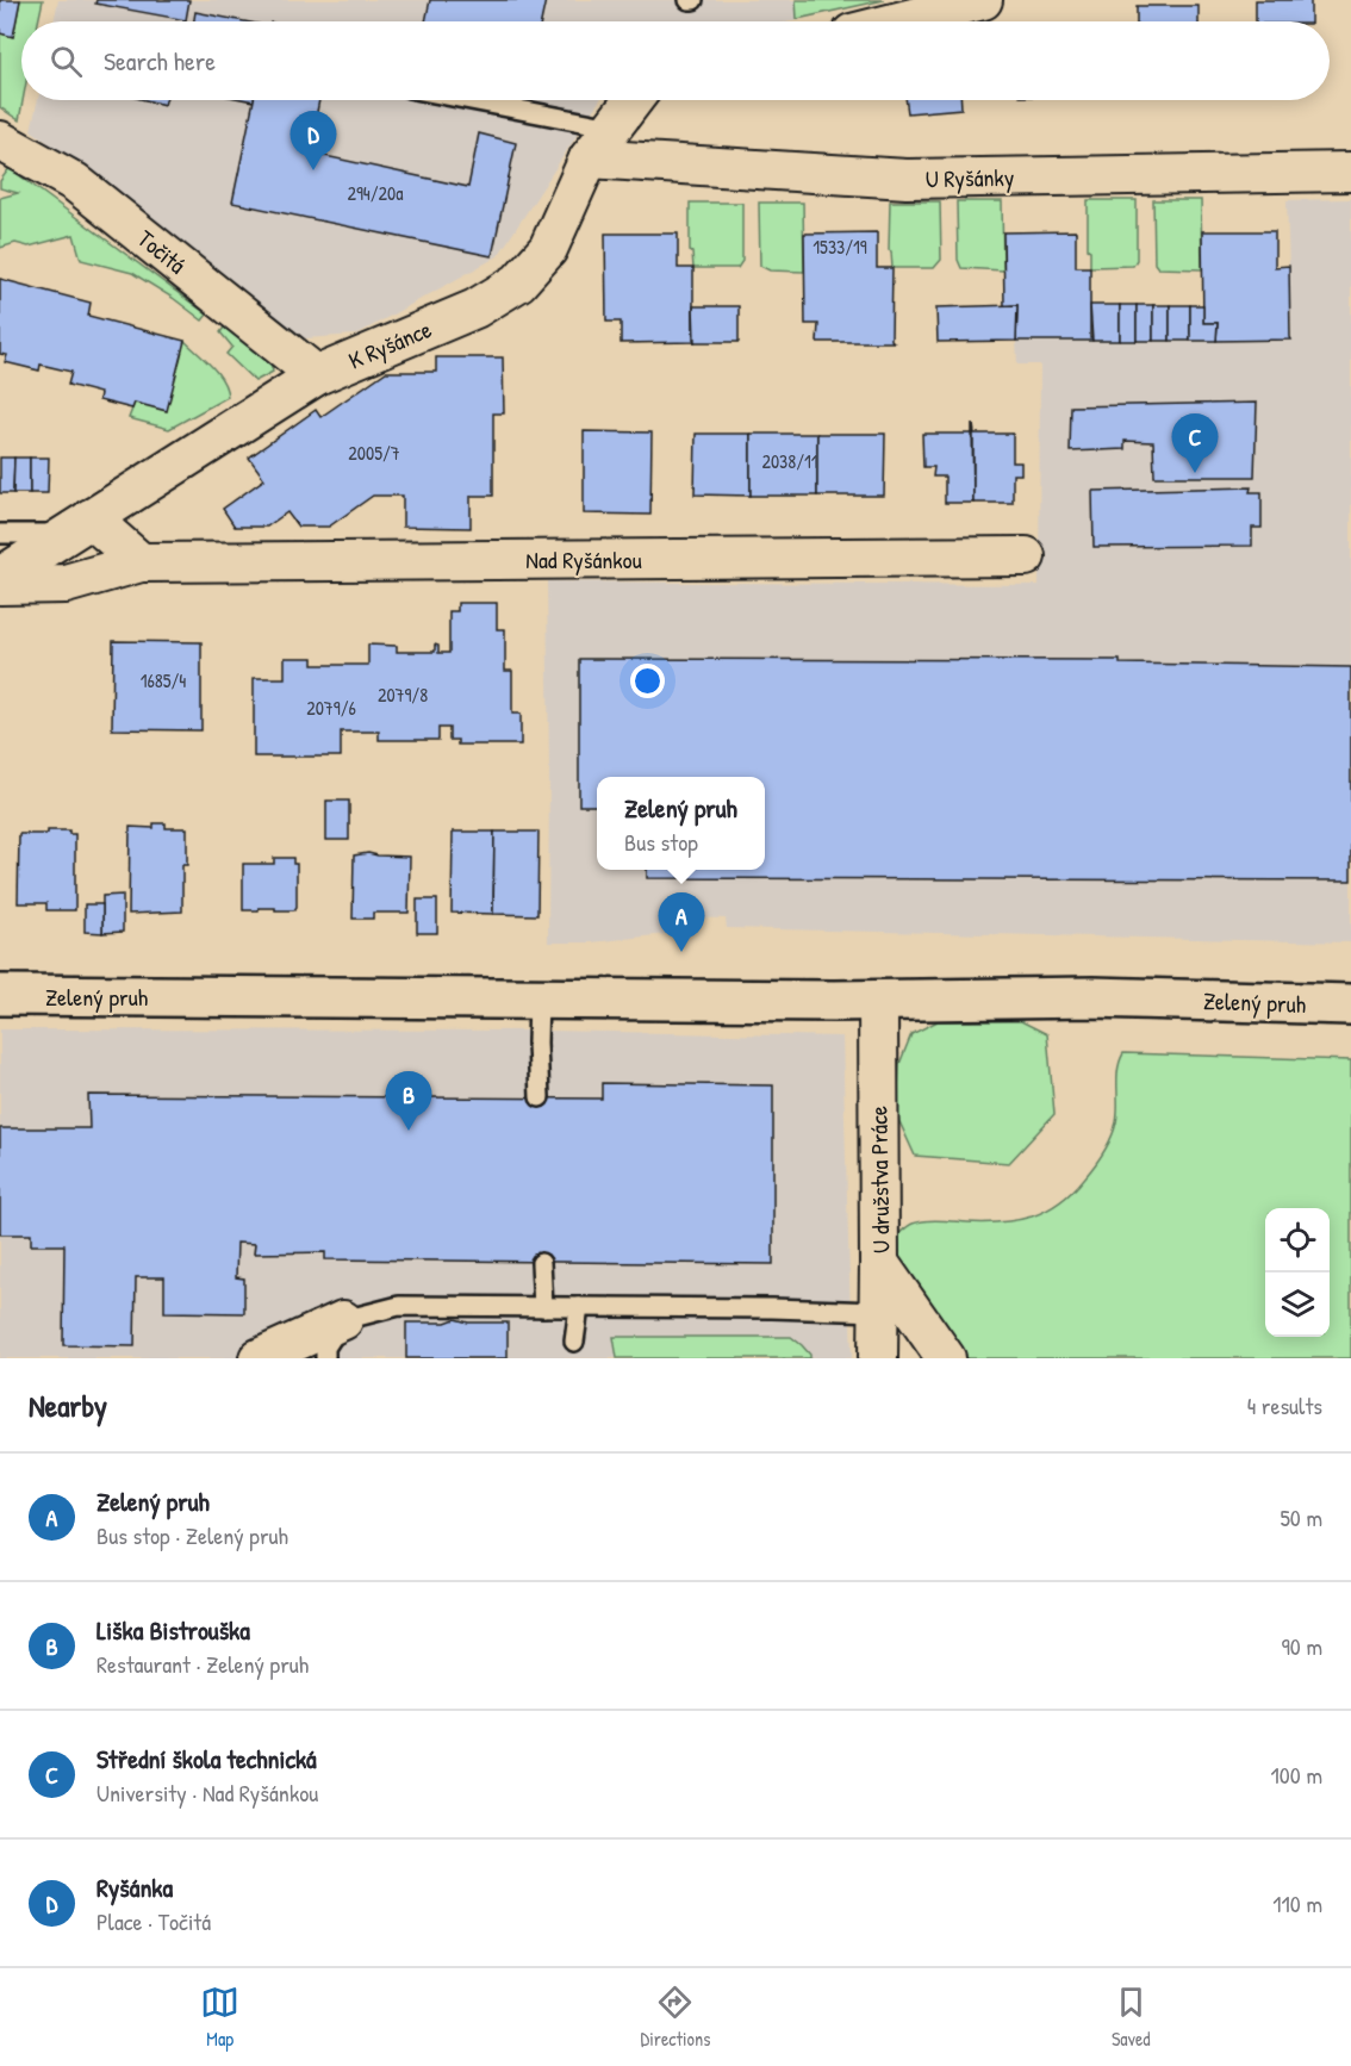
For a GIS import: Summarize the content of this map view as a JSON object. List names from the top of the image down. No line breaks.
{"streets":{"street":["U Ryšánky","Točitá","K Ryšánce","Nad Ryšánkou","Zelený pruh","U družstva Práce"]},"crossings":[["U Ryšánky","K Ryšánce"],["Točitá","K Ryšánce"],["Zelený pruh","U družstva Práce"]],"house_numbers":["294/20a","1533/19","2005/7","2038/11","1685/4","2079/8","2079/6"],"page":{"search":"Search here","pins":["D","C","A","B"],"popup":["Zelený pruh","Bus stop"],"heading":["Nearby","4 results"],"list":[{"mark":"A","name":"Zelený pruh","note":"Bus stop · Zelený pruh","value":"50 m"},{"mark":"B","name":"Liška Bistrouška","note":"Restaurant · Zelený pruh","value":"90 m"},{"mark":"C","name":"Střední škola technická","note":"University · Nad Ryšánkou","value":"100 m"},{"mark":"D","name":"Ryšánka","note":"Place · Točitá","value":"110 m"}],"nav":["Map","Directions","Saved"]}}
